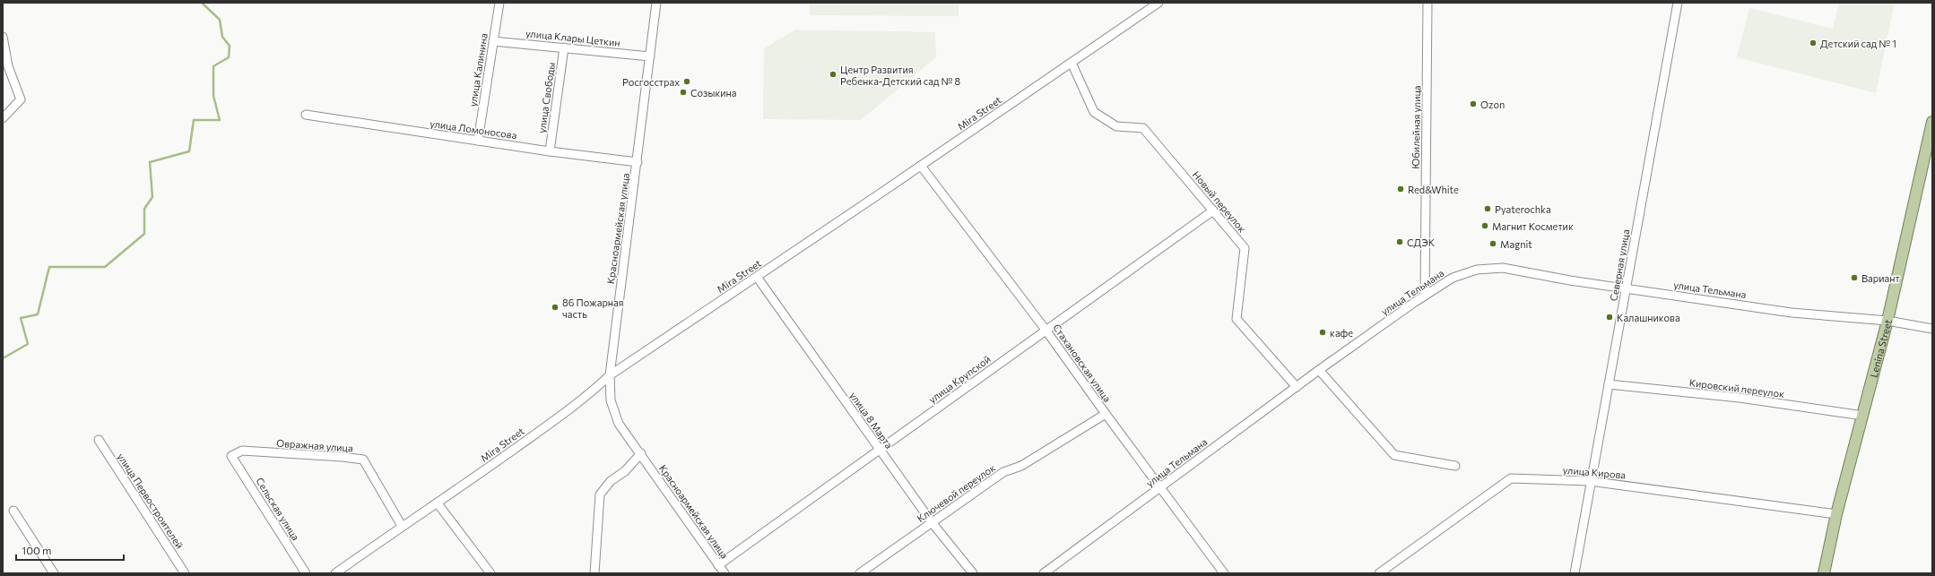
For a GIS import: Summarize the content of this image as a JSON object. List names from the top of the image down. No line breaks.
{"streets":{"main road":["Lenina Street"],"street":["улица Клары Цеткин","улица Калинина","улица Свободы","Mira Street","Юбилейная улица","улица Ломоносова","Новый переулок","Красноармейская улица","Северная улица","улица Тельмана","Стахановская улица","улица Крупской","Кировский переулок","улица 8 Марта","Овражная улица","улица Кирова","Ключевой переулок","улица Первостроителей","Сельская улица"]},"crossings":[["улица Клары Цеткин","улица Калинина"],["улица Клары Цеткин","улица Свободы"],["улица Клары Цеткин","Красноармейская улица"],["улица Калинина","улица Ломоносова"],["улица Свободы","улица Ломоносова"],["Mira Street","Новый переулок"],["Mira Street","Красноармейская улица"],["Mira Street","Стахановская улица"],["Mira Street","улица 8 Марта"],["Mira Street","Овражная улица"],["Юбилейная улица","улица Тельмана"],["улица Ломоносова","Красноармейская улица"],["Новый переулок","улица Тельмана"],["Новый переулок","улица Крупской"],["Красноармейская улица","улица Крупской"],["Северная улица","улица Тельмана"],["Северная улица","Кировский переулок"],["Северная улица","улица Кирова"],["улица Тельмана","Lenina Street"],["улица Тельмана","Стахановская улица"],["Lenina Street","Кировский переулок"],["Lenina Street","улица Кирова"],["Стахановская улица","улица Крупской"],["Стахановская улица","Ключевой переулок"],["улица Крупской","улица 8 Марта"],["улица 8 Марта","Ключевой переулок"],["Овражная улица","Сельская улица"]],"places":["Детский сад № 1","Центр Развития Ребенка-Детский сад № 8","Росгосстрах","Созыкина","Ozon","Red&White","Pyaterochka","Магнит Косметик","СДЭК","Magnit","Вариант","86 Пожарная часть","Калашникова","кафе"],"scale_bar":"100 m"}
